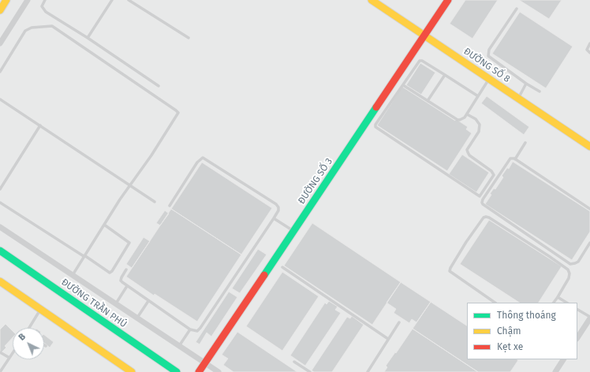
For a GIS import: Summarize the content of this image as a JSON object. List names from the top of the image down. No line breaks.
{"streets":{"street":["ĐƯỜNG SỐ 8","ĐƯỜNG SỐ 3","ĐƯỜNG TRẦN PHÚ"]},"crossings":[["ĐƯỜNG SỐ 8","ĐƯỜNG SỐ 3"]],"legend":["Thông thoáng","Chậm","Kẹt xe"],"north":"top left"}
